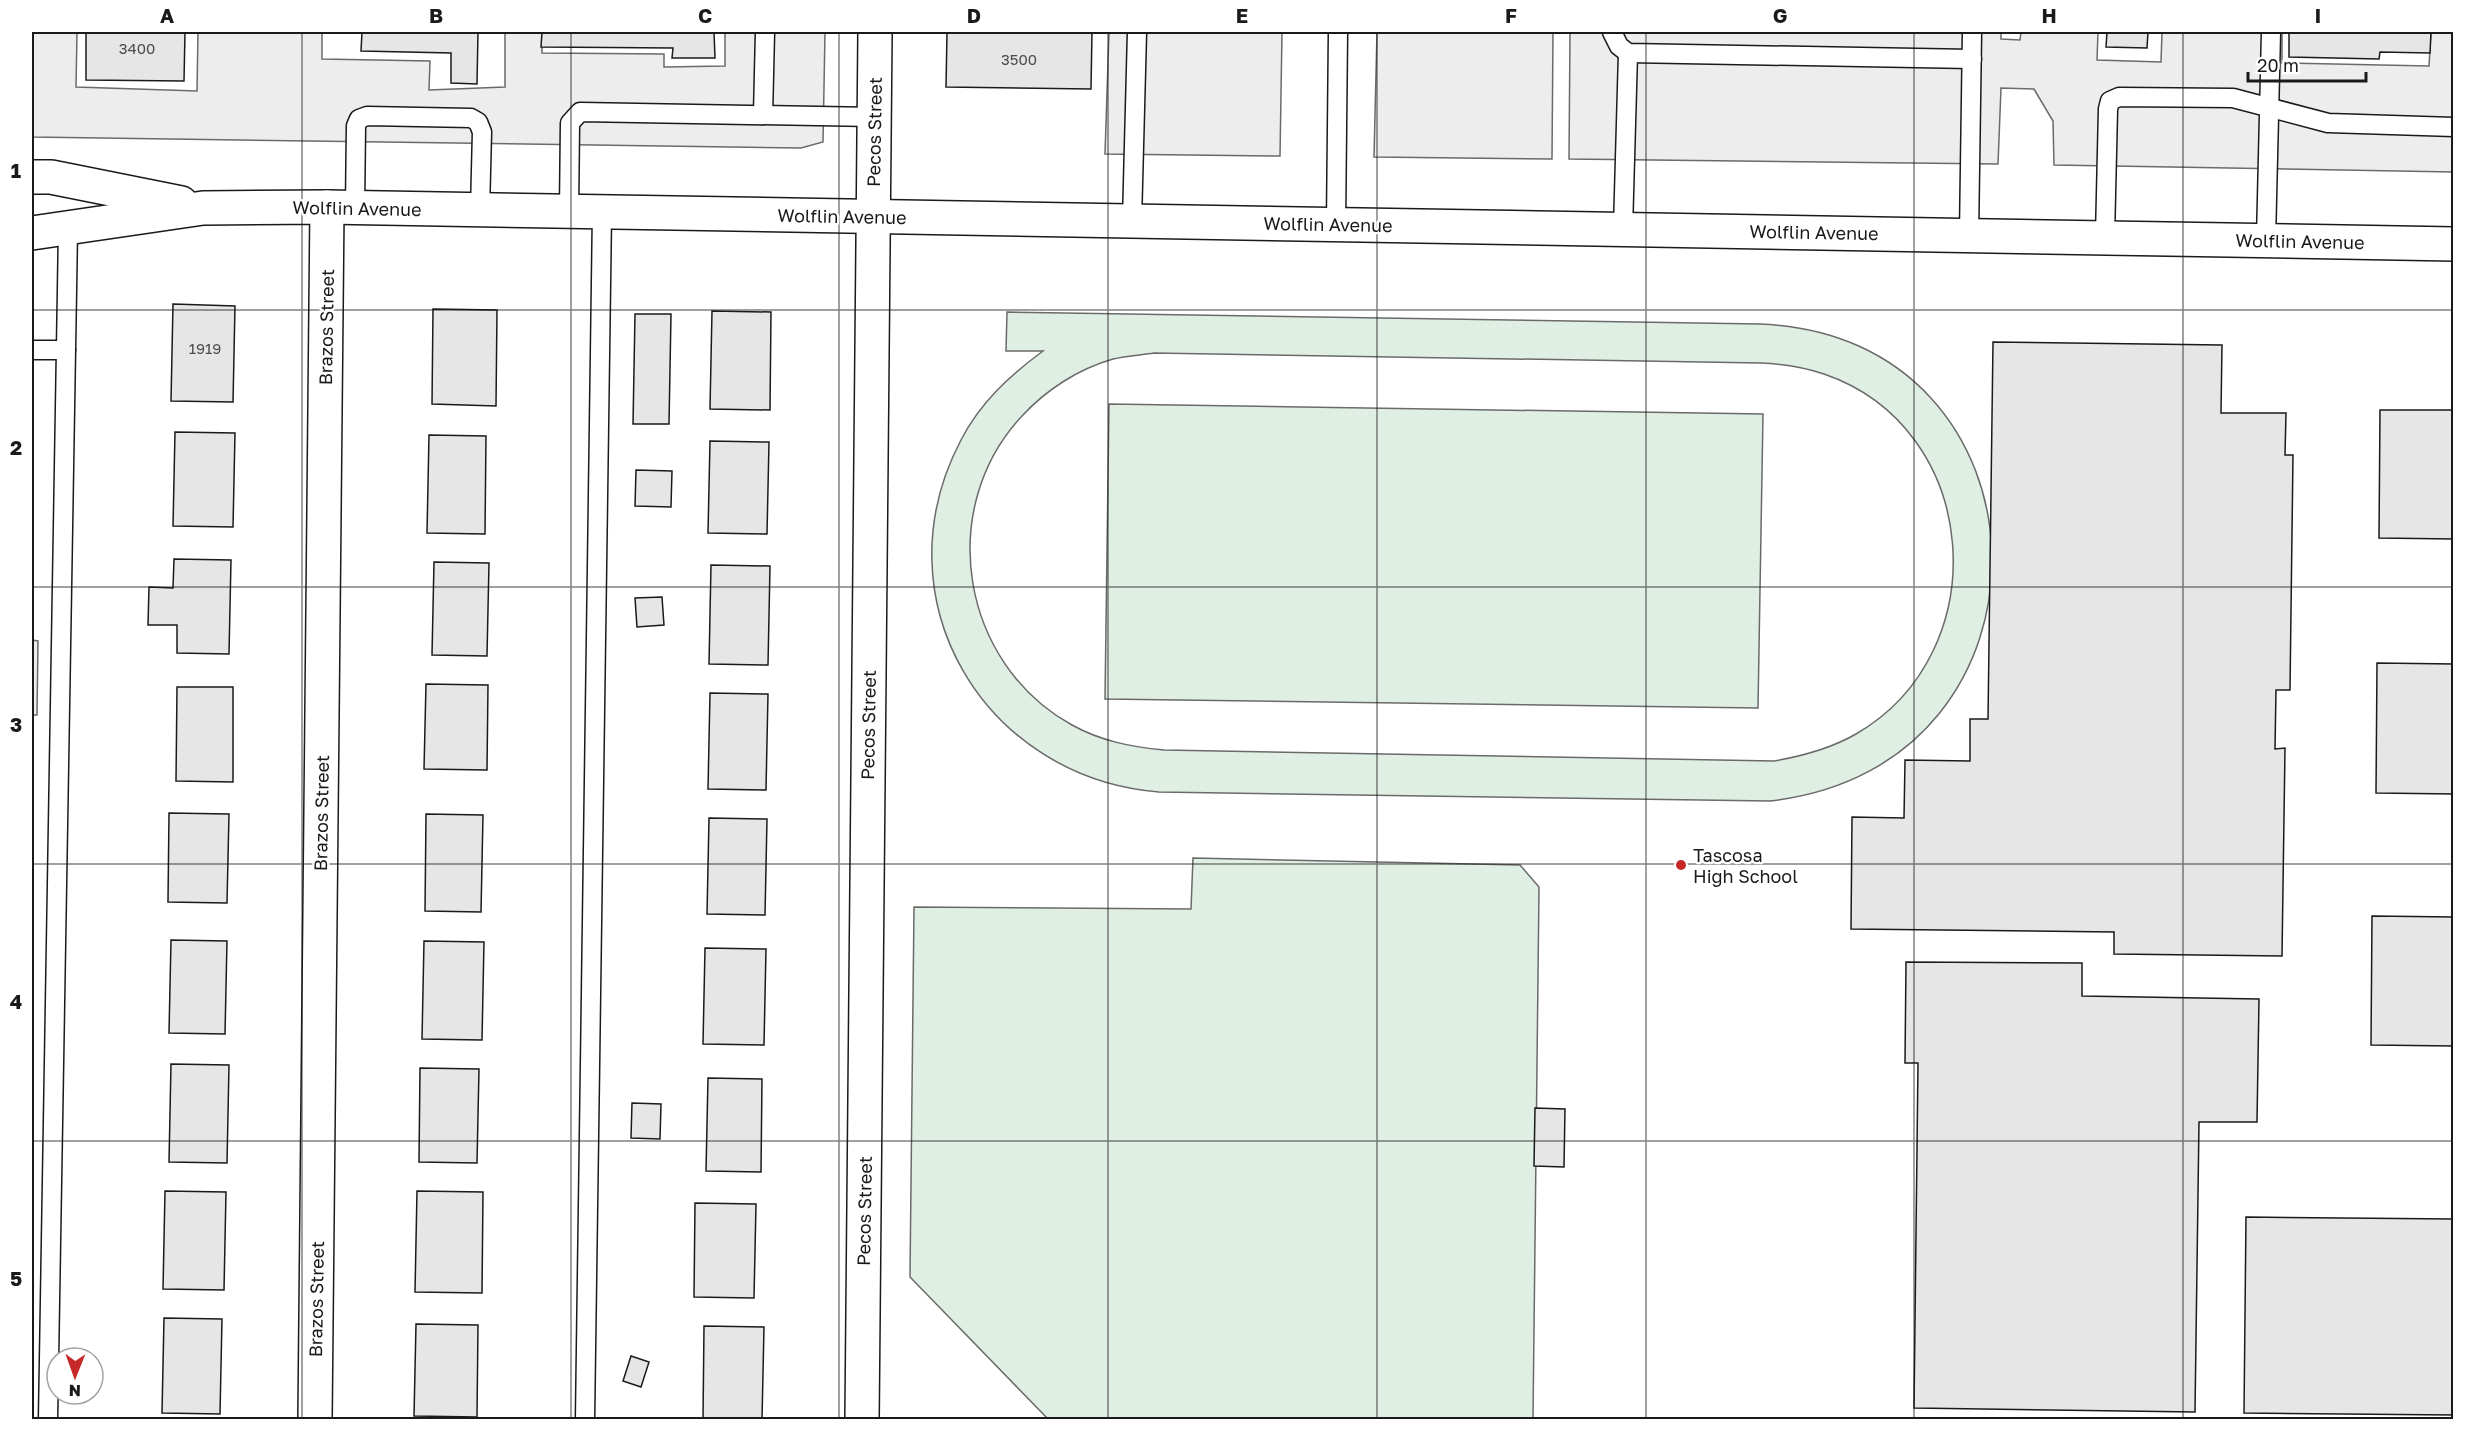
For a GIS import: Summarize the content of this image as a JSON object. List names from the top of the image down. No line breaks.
{"streets":{"main road":["Pecos Street","Wolflin Avenue","Brazos Street"]},"crossings":[["Pecos Street","Wolflin Avenue"],["Wolflin Avenue","Brazos Street"]],"places":["Tascosa High School"],"house_numbers":["3400","3500","1919"],"scale_bar":"20 m","north":"bottom","grid":{"columns":["A","B","C","D","E","F","G","H","I"],"rows":["1","2","3","4","5"]}}
